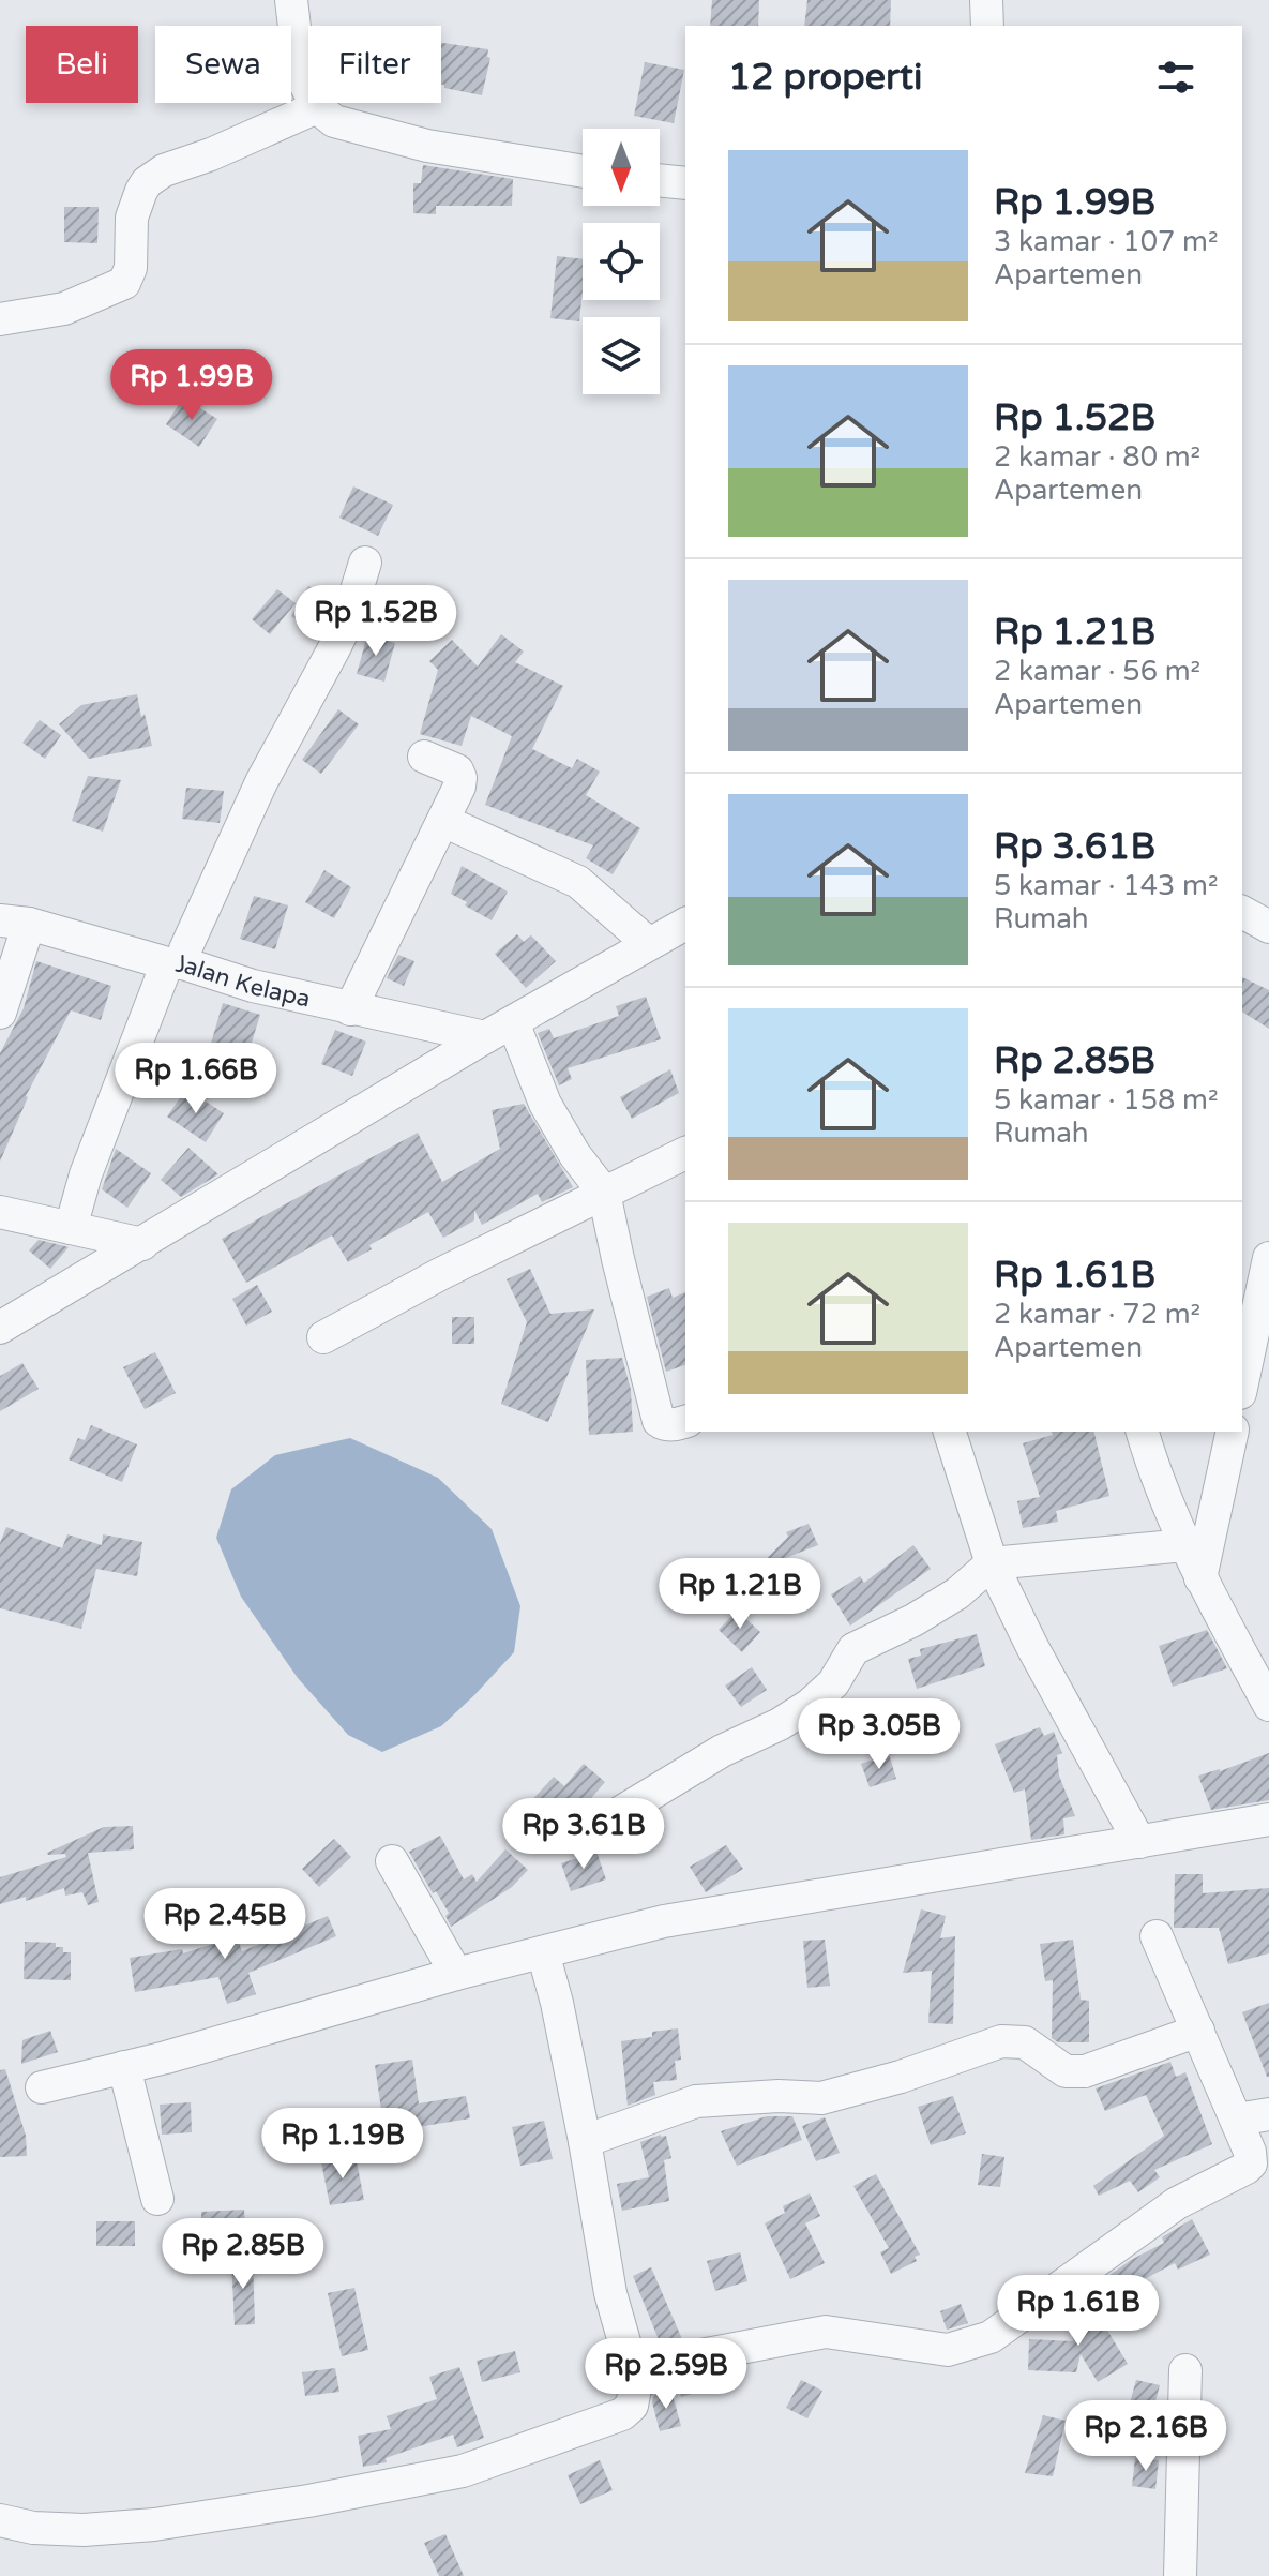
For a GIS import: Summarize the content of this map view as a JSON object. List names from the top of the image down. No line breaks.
{"streets":{"street":["Jalan Kelapa"]},"north":"bottom","page":{"chip":["Beli","Sewa","Filter"],"heading":"12 properti","list":[{"name":"Rp 1.99B","note":"3 kamar · 107 m² · Apartemen"},{"name":"Rp 1.52B","note":"2 kamar · 80 m² · Apartemen"},{"name":"Rp 1.21B","note":"2 kamar · 56 m² · Apartemen"},{"name":"Rp 3.61B","note":"5 kamar · 143 m² · Rumah"},{"name":"Rp 2.85B","note":"5 kamar · 158 m² · Rumah"},{"name":"Rp 1.61B","note":"2 kamar · 72 m² · Apartemen"}],"price":["Rp 1.99B","Rp 1.52B","Rp 1.66B","Rp 1.21B","Rp 3.05B","Rp 3.61B","Rp 2.45B","Rp 1.19B","Rp 2.85B","Rp 1.61B","Rp 2.59B","Rp 2.16B"]}}
